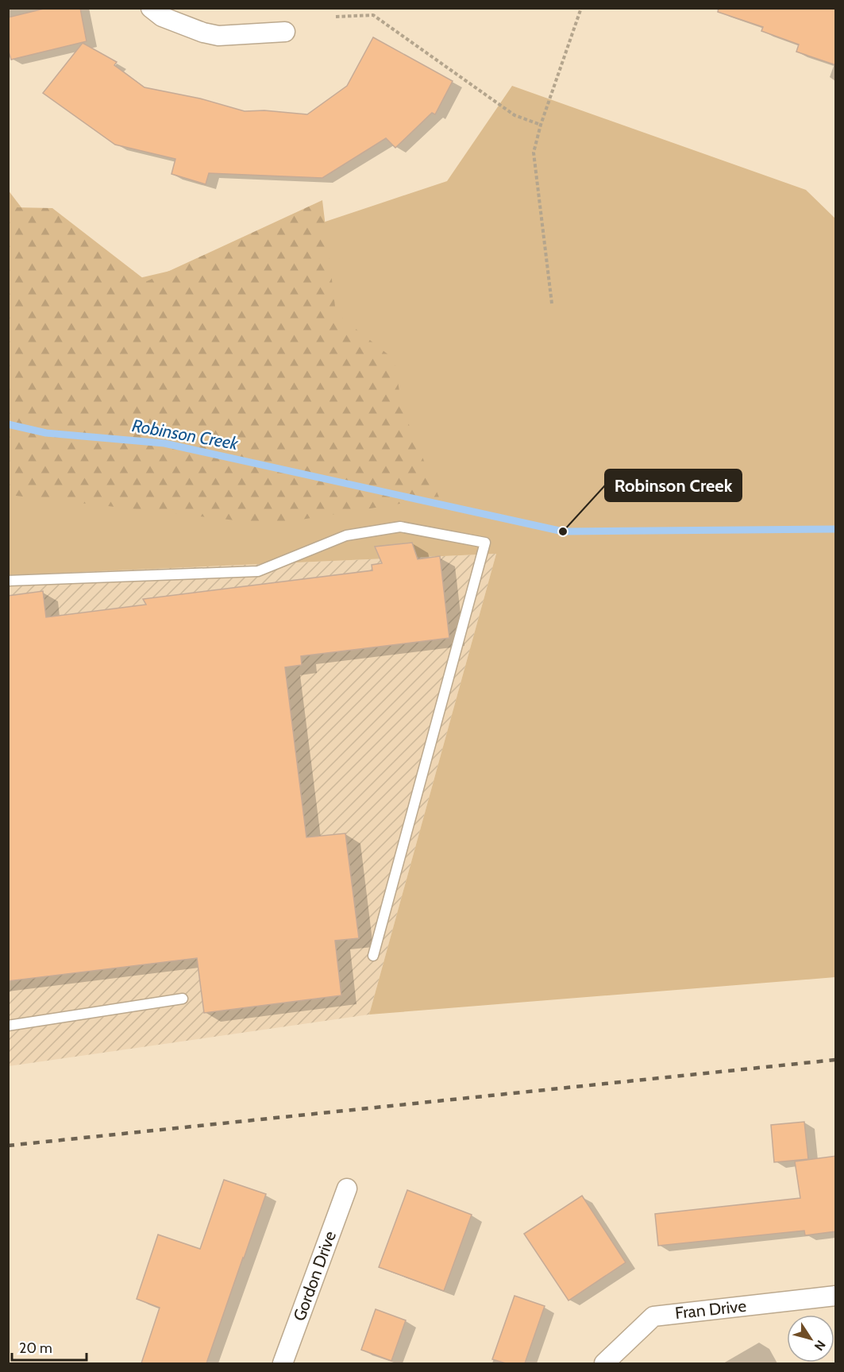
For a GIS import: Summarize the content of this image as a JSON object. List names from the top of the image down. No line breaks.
{"streets":{"street":["Gordon Drive","Fran Drive"]},"water":["Robinson Creek"],"places":["Robinson Creek"],"scale_bar":"20 m","north":"bottom right"}
